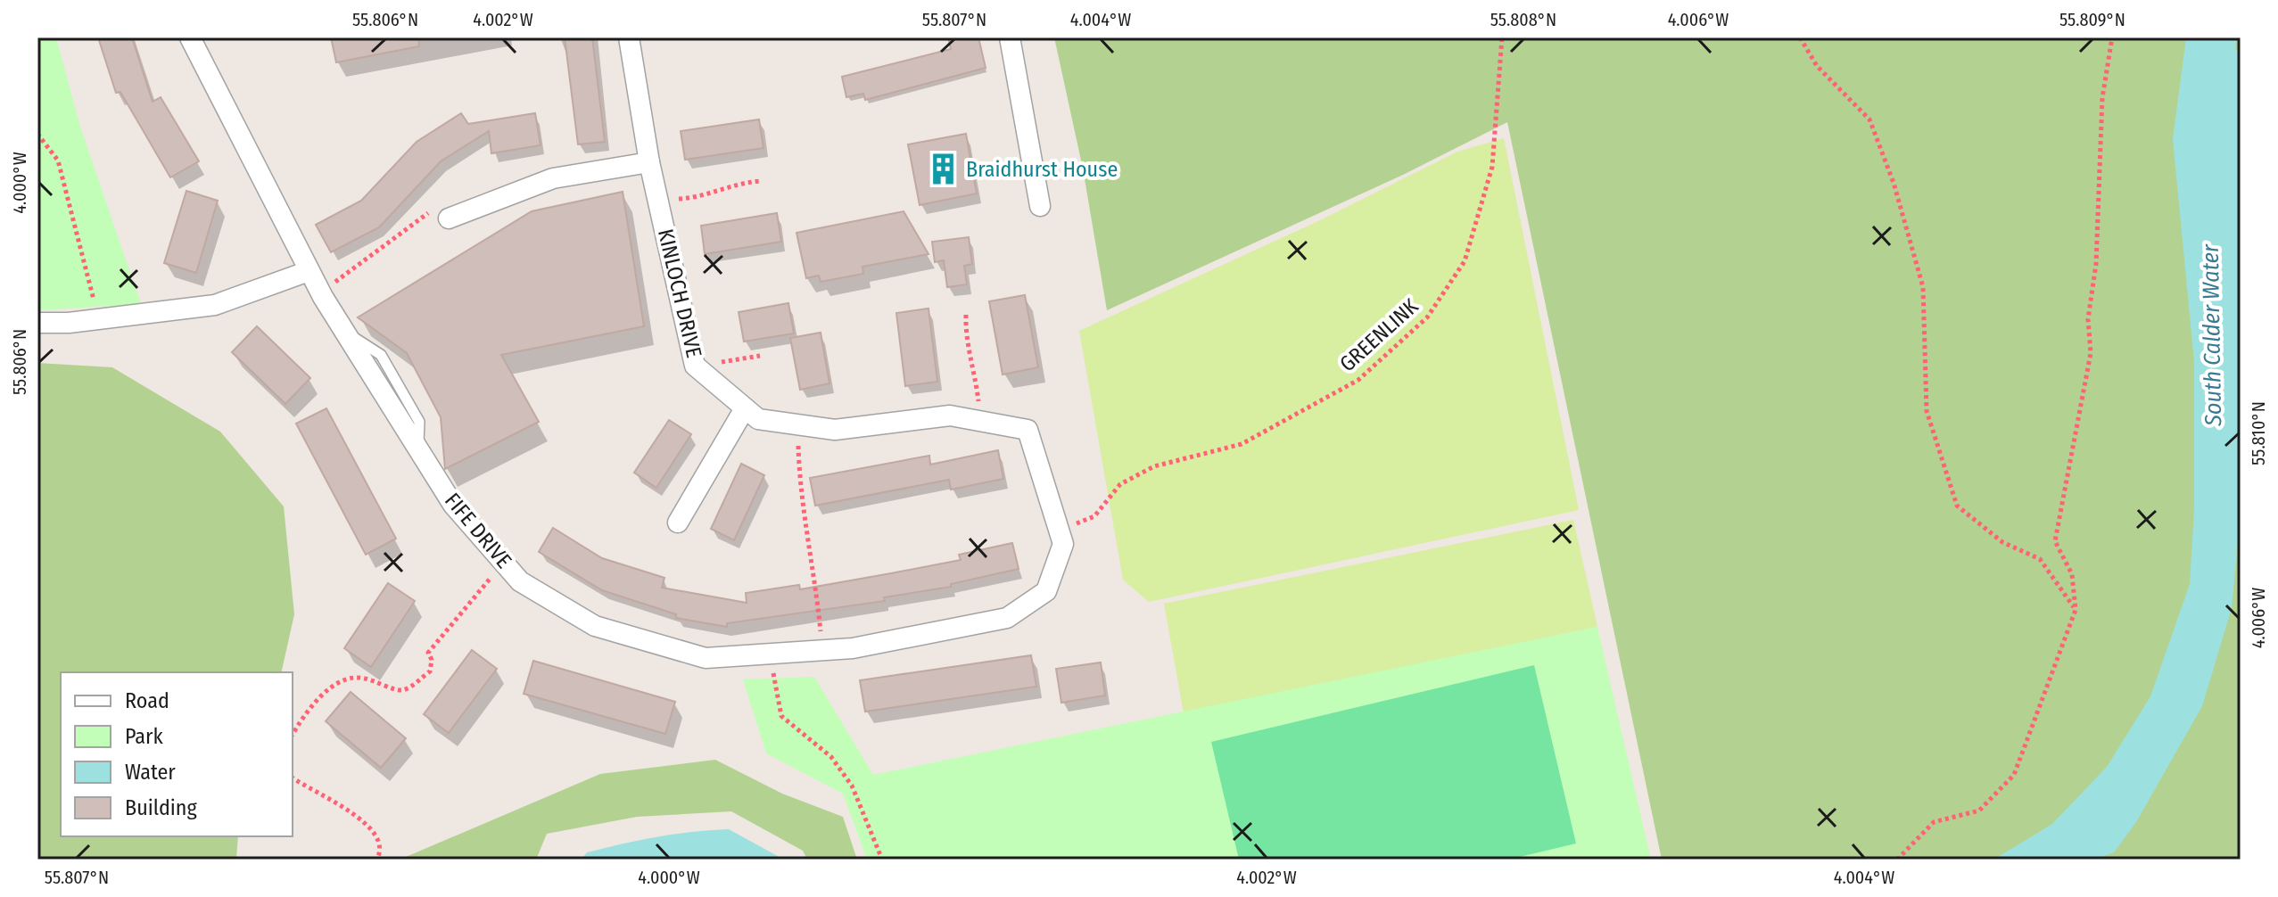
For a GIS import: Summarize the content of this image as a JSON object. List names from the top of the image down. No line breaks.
{"streets":{"street":["KINLOCH DRIVE","FIFE DRIVE"],"path":["GREENLINK"]},"crossings":[["KINLOCH DRIVE","GREENLINK"],["KINLOCH DRIVE","FIFE DRIVE"]],"water":["South Calder Water"],"places":{"building":["Braidhurst House"]},"legend":["Road","Park","Water","Building"],"coordinates":["55.806°N","4.002°W","55.807°N","4.004°W","55.808°N","4.006°W","55.809°N","4.000°W","55.810°N"]}
